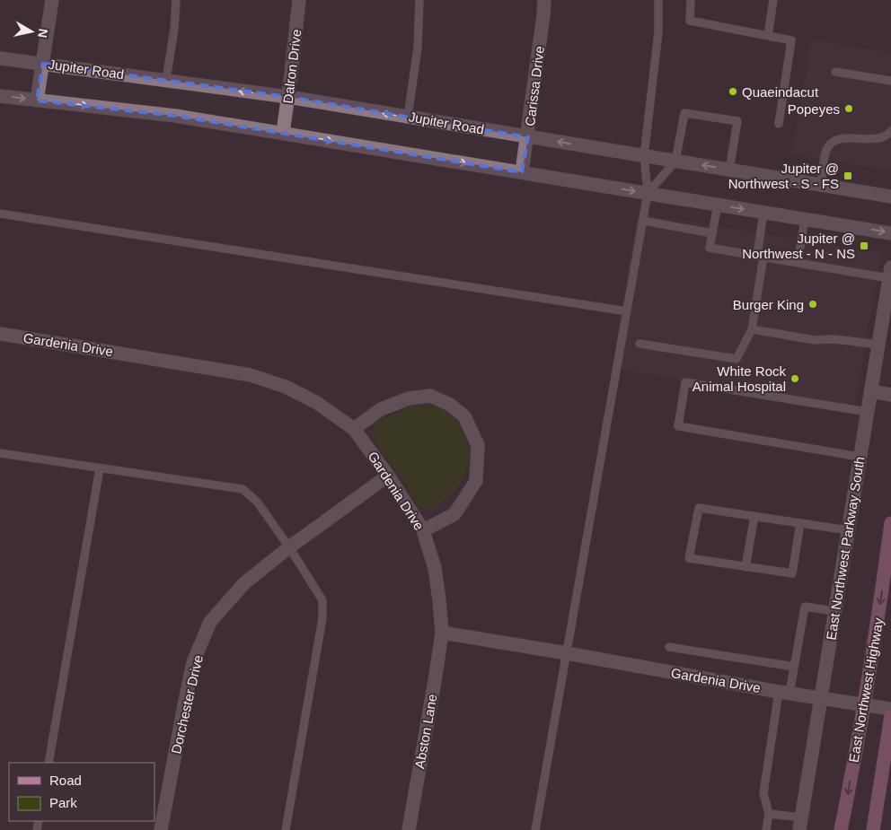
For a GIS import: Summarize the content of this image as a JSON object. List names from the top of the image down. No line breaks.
{"streets":{"main road":["East Northwest Highway"],"street":["Dalron Drive","Jupiter Road","Carissa Drive","Gardenia Drive","East Northwest Parkway South","Dorchester Drive","Abston Lane"]},"crossings":[["Dalron Drive","Jupiter Road"],["Jupiter Road","Carissa Drive"],["Gardenia Drive","East Northwest Parkway South"],["Gardenia Drive","East Northwest Highway"],["Gardenia Drive","Dorchester Drive"],["Gardenia Drive","Abston Lane"]],"places":{"other":["Quaeindacut","Popeyes","Burger King","White Rock Animal Hospital"],"transit":["Jupiter @ Northwest - S - FS","Jupiter @ Northwest - N - NS"]},"legend":["Road","Park"],"north":"right"}
